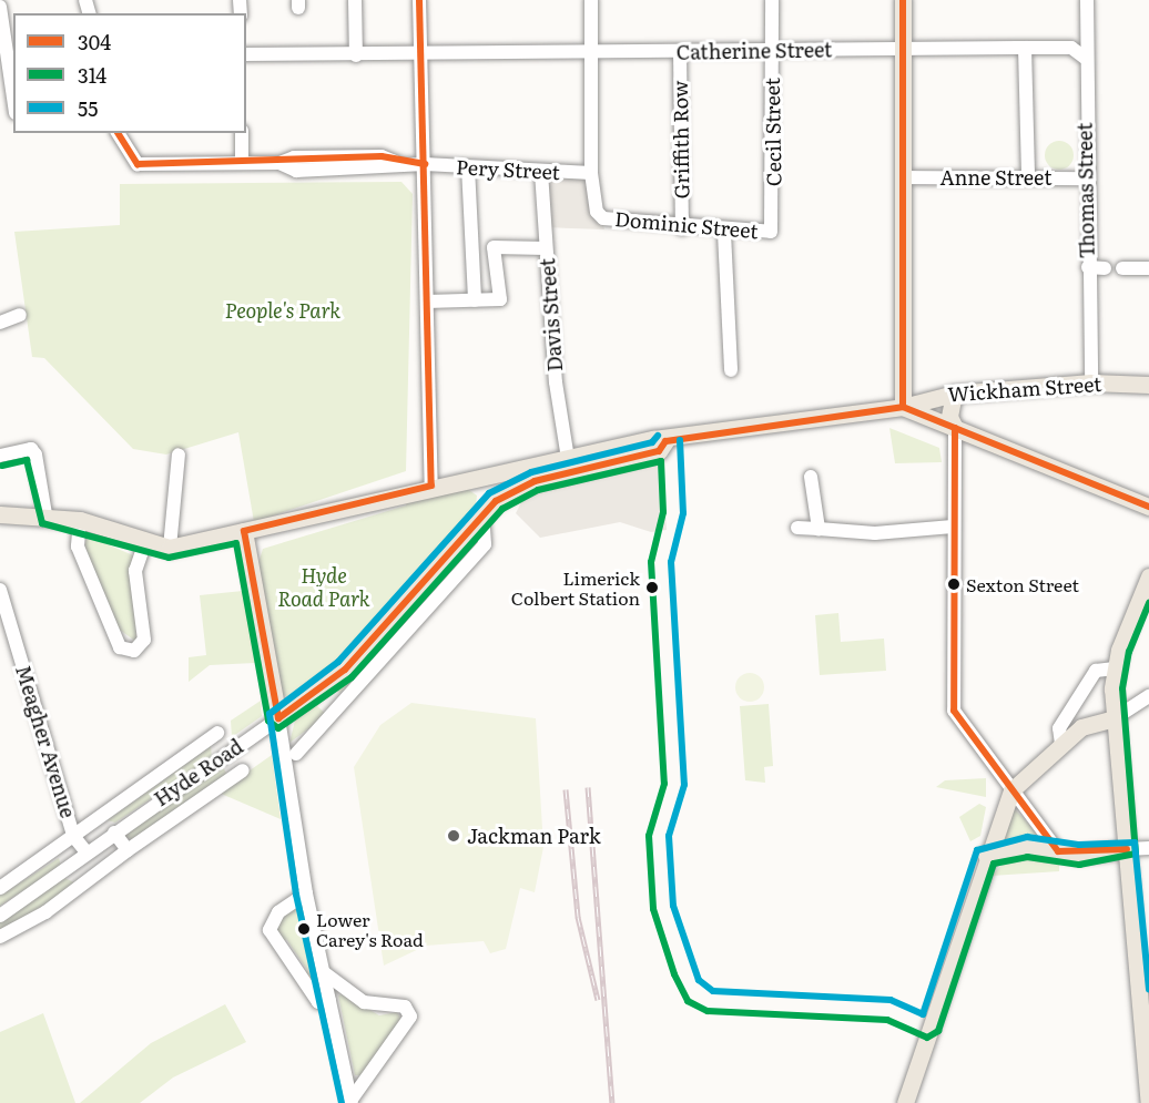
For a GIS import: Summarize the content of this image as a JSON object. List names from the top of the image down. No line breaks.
{"streets":{"main road":["Wickham Street","Hyde Road"],"street":["Catherine Street","Cecil Street","Griffith Row","Pery Street","Anne Street","Thomas Street","Dominic Street","Davis Street","Meagher Avenue"]},"crossings":[["Catherine Street","Cecil Street"],["Catherine Street","Griffith Row"],["Catherine Street","Thomas Street"],["Cecil Street","Dominic Street"],["Griffith Row","Dominic Street"],["Pery Street","Dominic Street"],["Pery Street","Davis Street"],["Anne Street","Thomas Street"],["Thomas Street","Wickham Street"],["Davis Street","Wickham Street"],["Wickham Street","Hyde Road"],["Meagher Avenue","Hyde Road"]],"parks":["People's Park","Hyde Road Park"],"places":["Sexton Street","Limerick Colbert Station","Jackman Park","Lower Carey's Road"],"lines":["transit line 304","transit line 55","transit line 314"],"legend":["304","314","55"]}
